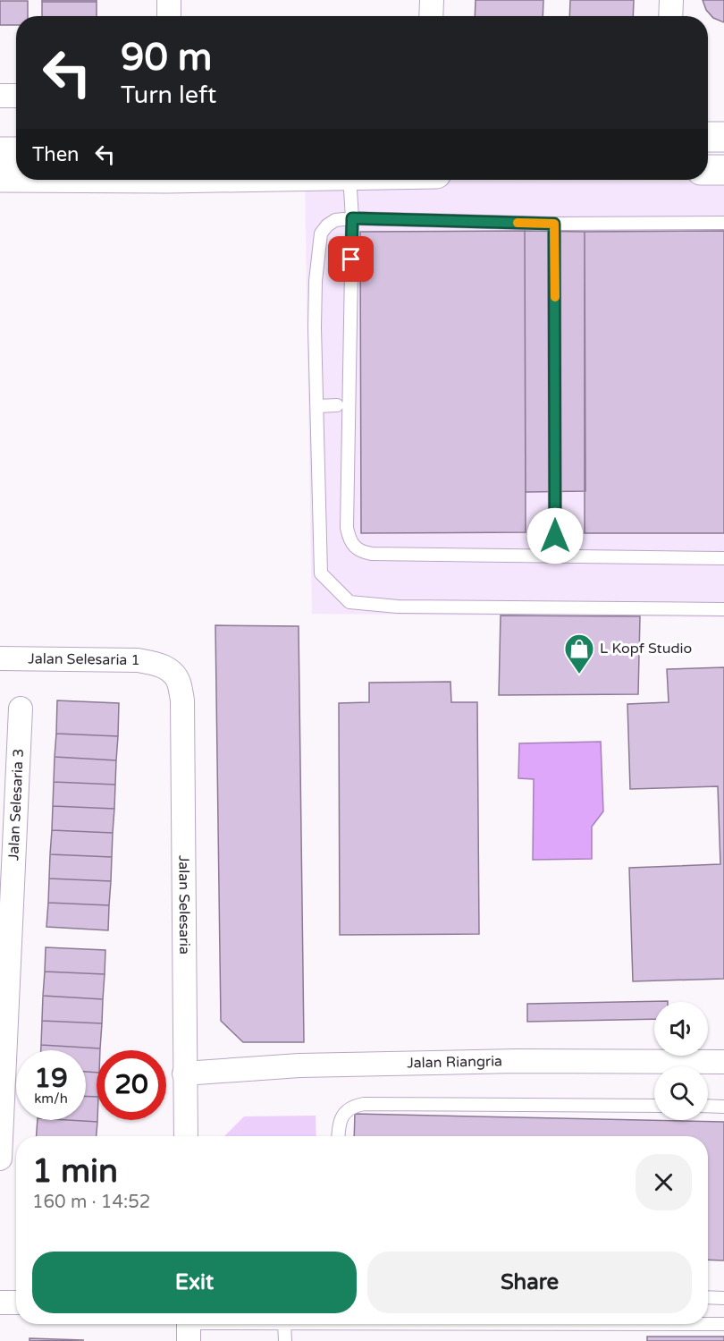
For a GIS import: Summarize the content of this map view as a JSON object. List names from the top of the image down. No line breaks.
{"streets":{"street":["Jalan Selesaria 1","Jalan Selesaria 3","Jalan Selesaria","Jalan Riangria"]},"crossings":[["Jalan Selesaria 1","Jalan Selesaria"],["Jalan Selesaria","Jalan Riangria"]],"places":{"shop":["L Kopf Studio"]},"page":{"turn":["90 m","Turn left"],"then":"Then","speed":"19 km/h","limit":"20","heading":["1 min","160 m · 14:52"],"buttons":["Exit","Share"]}}
